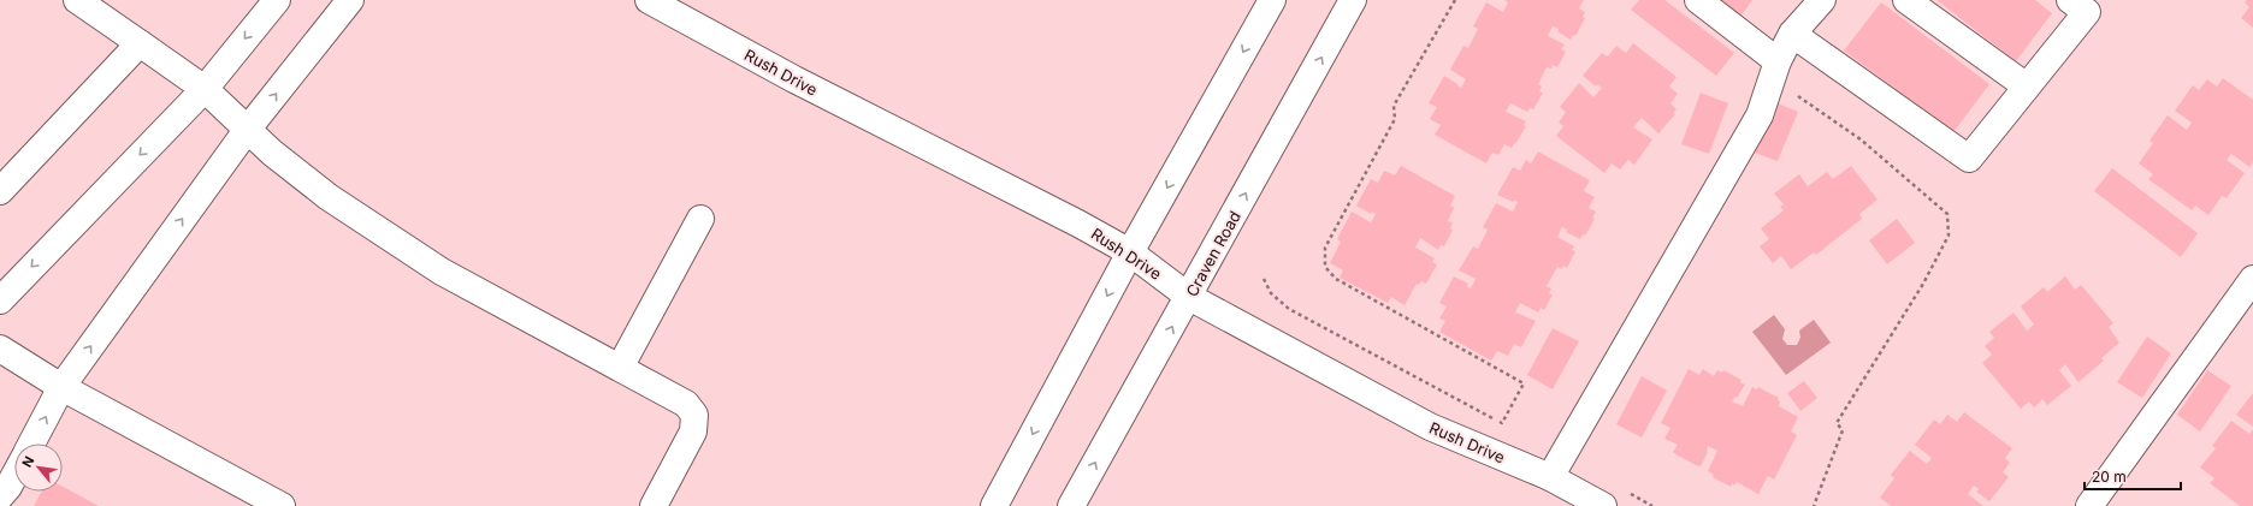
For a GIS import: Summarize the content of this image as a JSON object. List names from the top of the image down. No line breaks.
{"streets":{"main road":["Rush Drive","Craven Road"]},"crossings":[["Rush Drive","Craven Road"]],"scale_bar":"20 m","north":"top left"}
